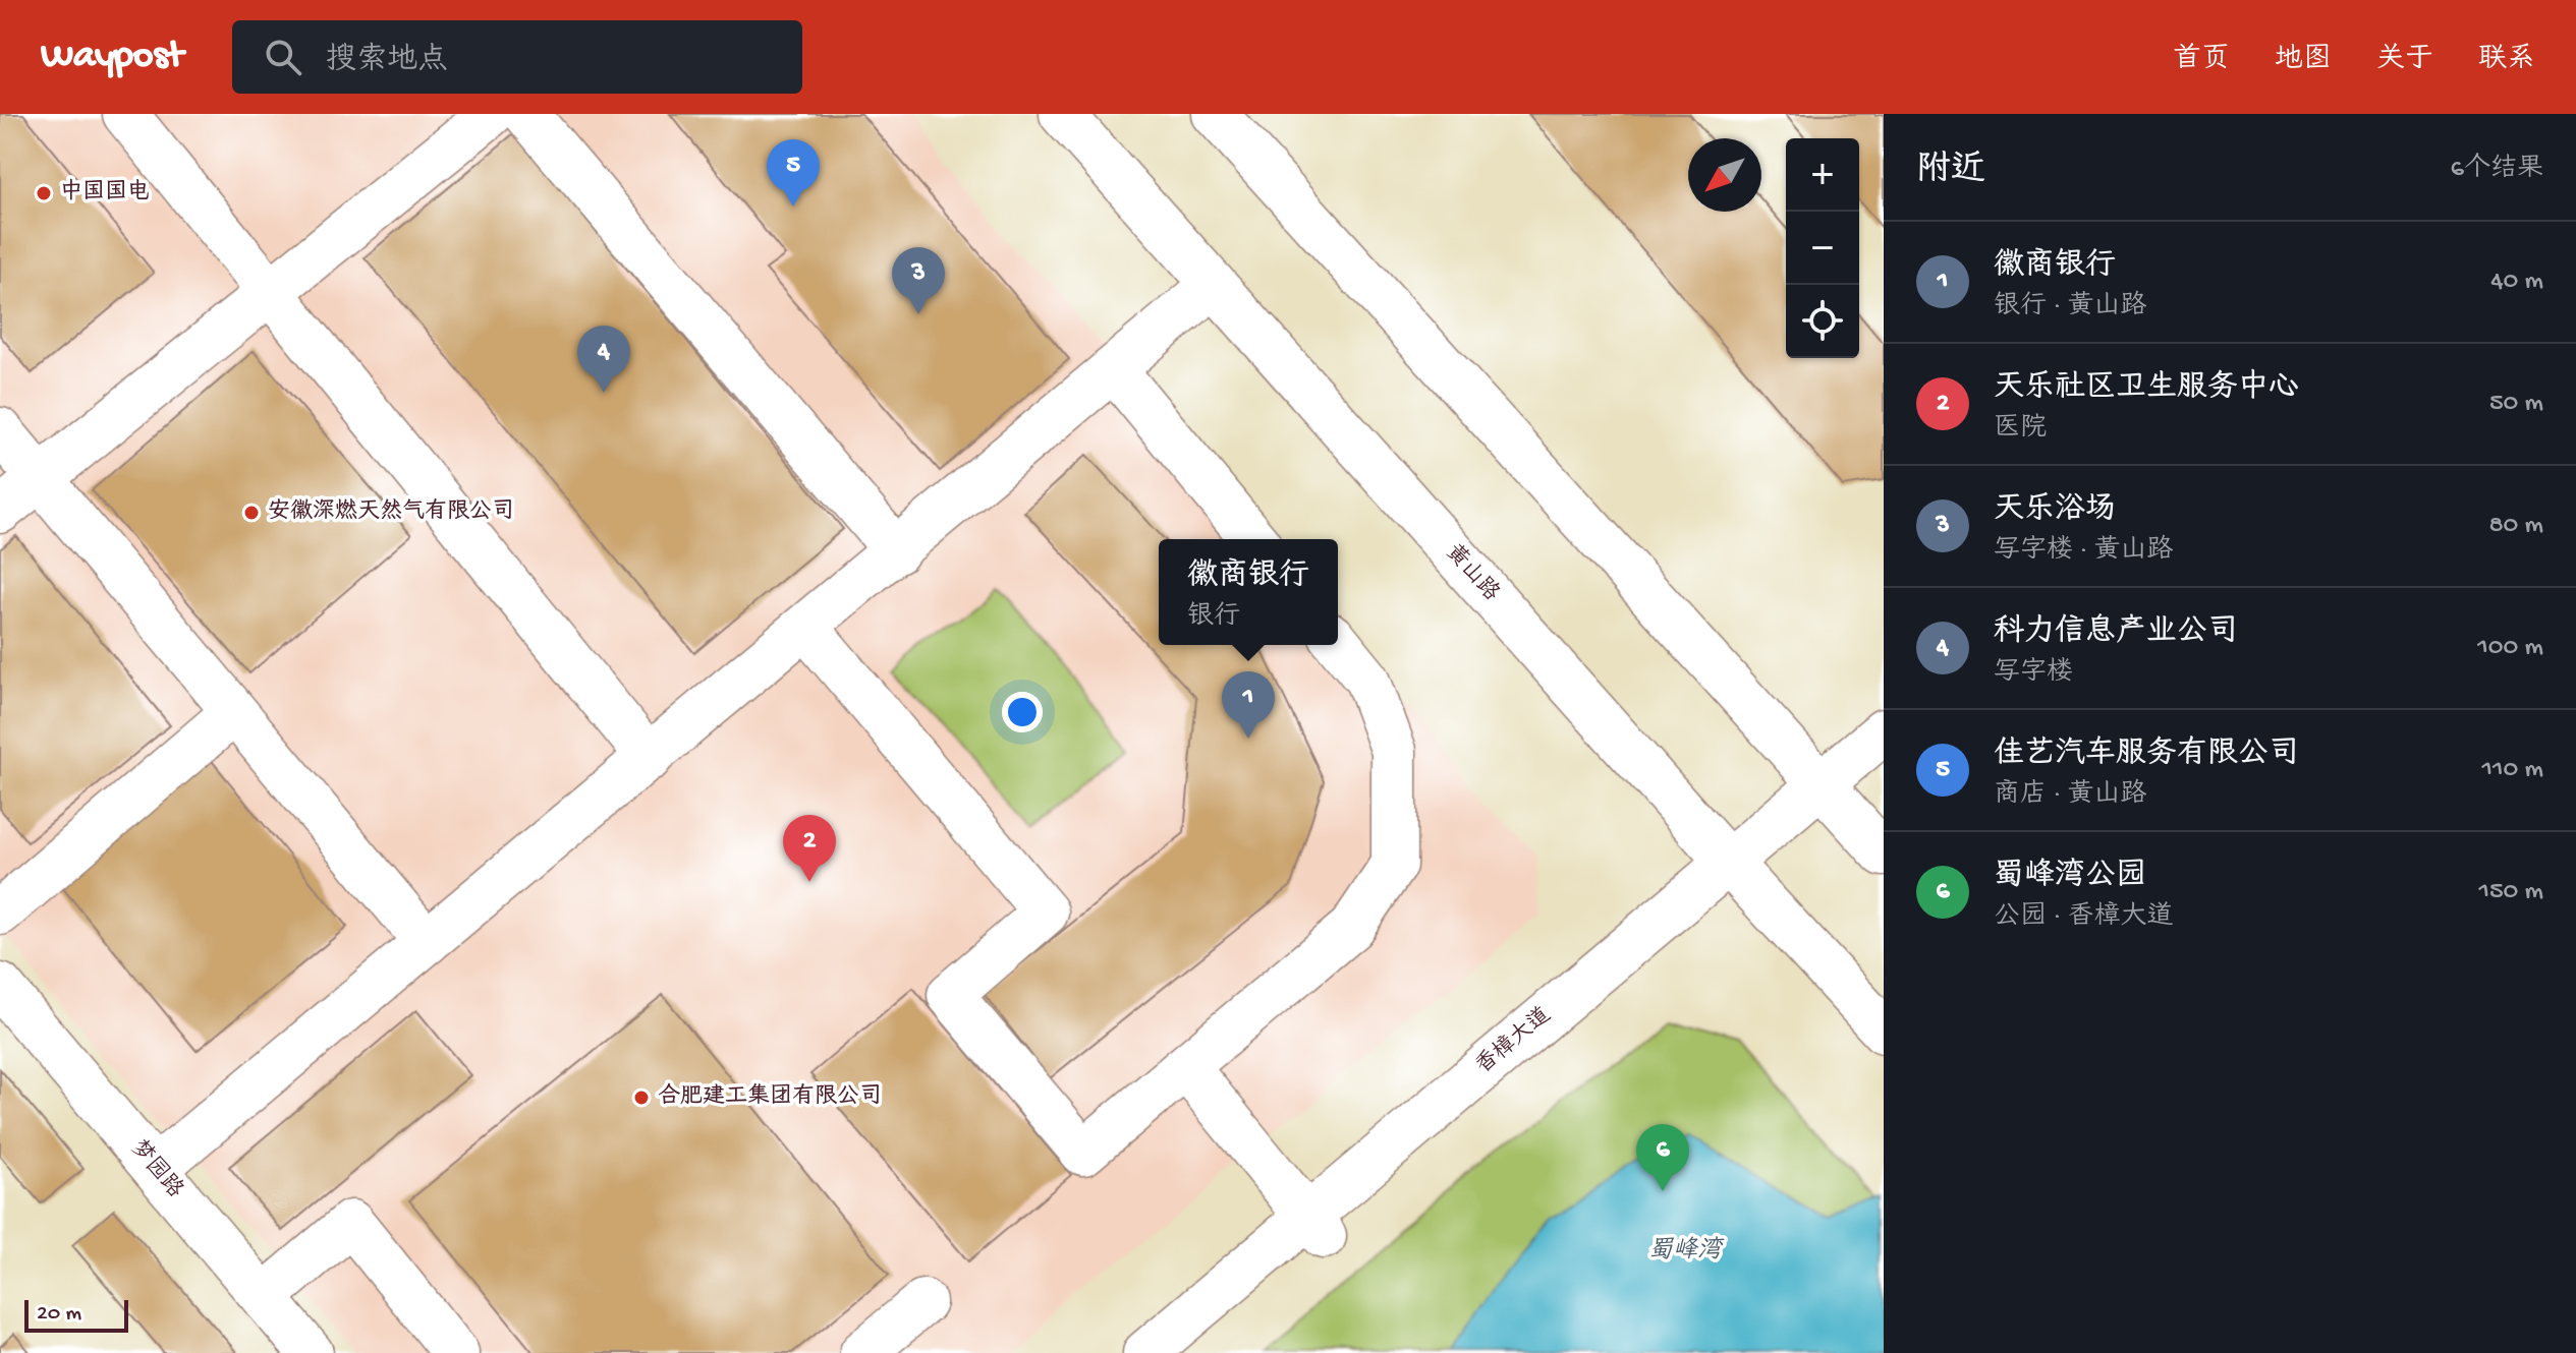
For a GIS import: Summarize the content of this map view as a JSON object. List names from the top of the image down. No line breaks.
{"streets":{"main road":["黄山路","香樟大道","梦园路"]},"crossings":[["黄山路","香樟大道"]],"water":["蜀峰湾"],"places":["中国国电","安徽深燃天然气有限公司","合肥建工集团有限公司"],"scale_bar":"20 m","north":"bottom left","page":{"header":"Waypost","search":"搜索地点","nav":["首页","地图","关于","联系"],"heading":["附近","6个结果"],"map_buttons":["+","−"],"pins":["5","3","4","1","2","6"],"list":[{"mark":"1","name":"徽商银行","note":"银行 · 黄山路","value":"40 m"},{"mark":"2","name":"天乐社区卫生服务中心","note":"医院","value":"50 m"},{"mark":"3","name":"天乐浴场","note":"写字楼 · 黄山路","value":"80 m"},{"mark":"4","name":"科力信息产业公司","note":"写字楼","value":"100 m"},{"mark":"5","name":"佳艺汽车服务有限公司","note":"商店 · 黄山路","value":"110 m"},{"mark":"6","name":"蜀峰湾公园","note":"公园 · 香樟大道","value":"150 m"}],"popup":["徽商银行","银行"],"scale":"20 m"}}
